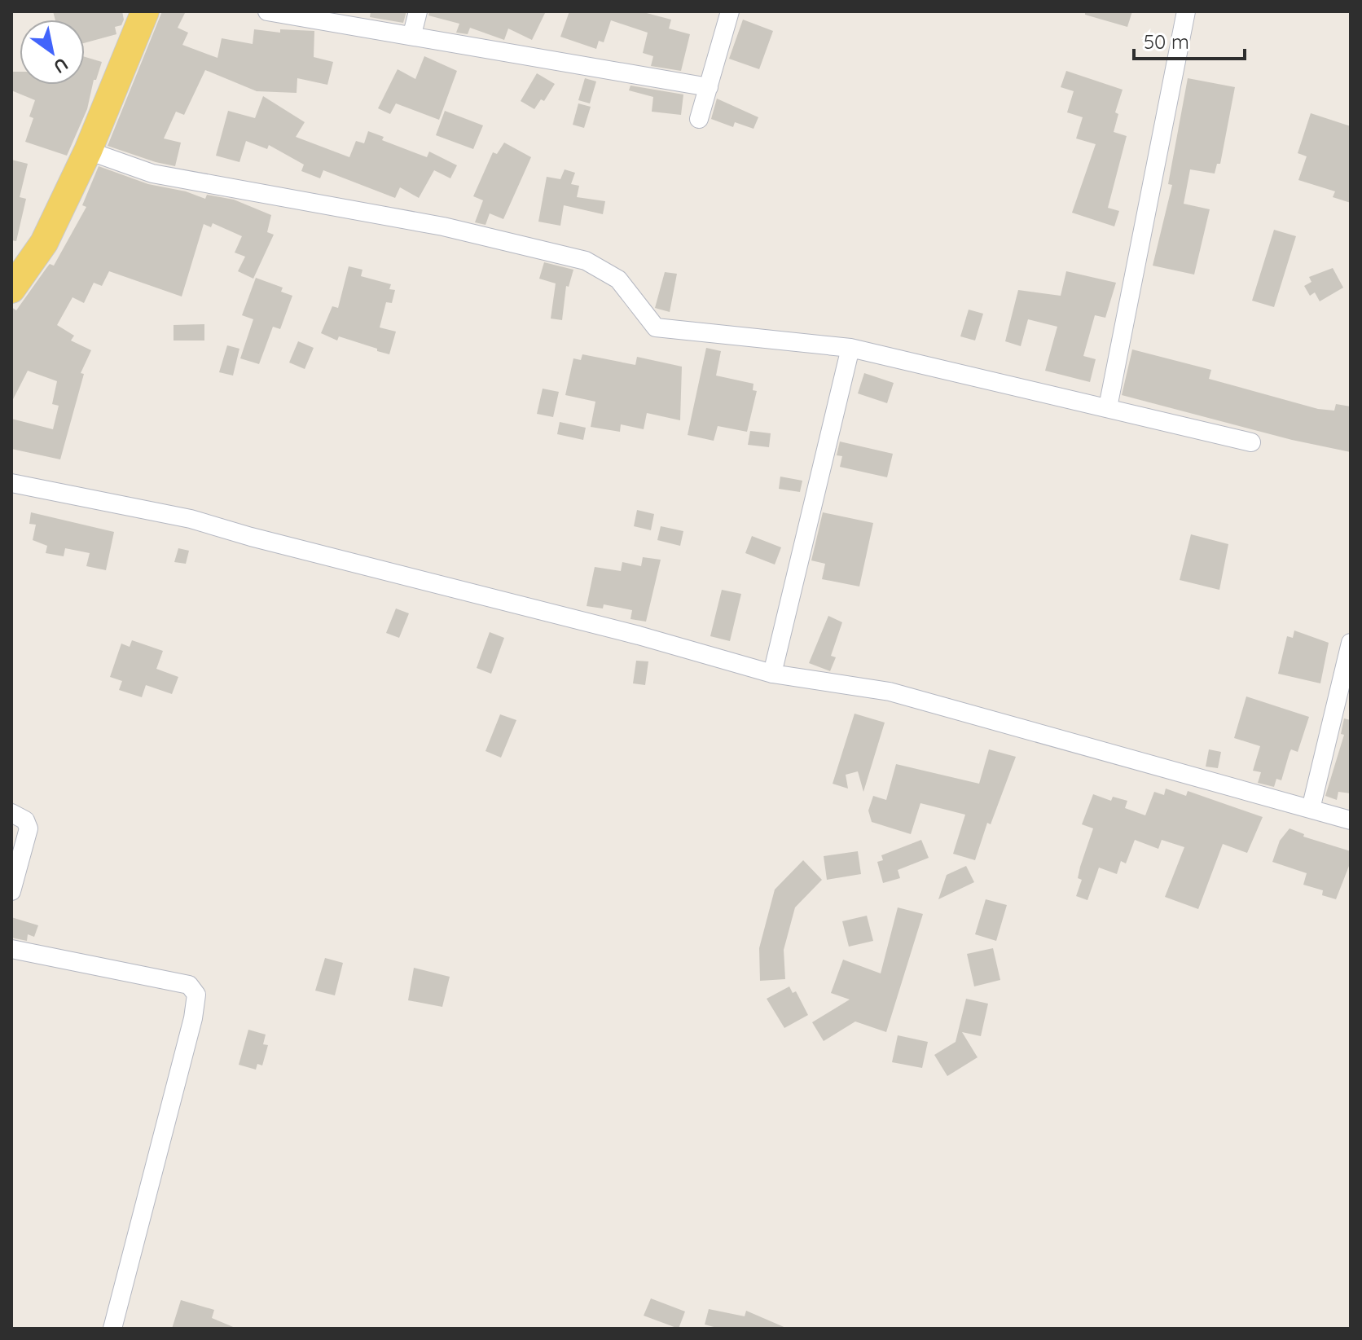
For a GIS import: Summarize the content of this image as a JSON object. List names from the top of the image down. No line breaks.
{"scale_bar":"50 m","north":"bottom right"}
